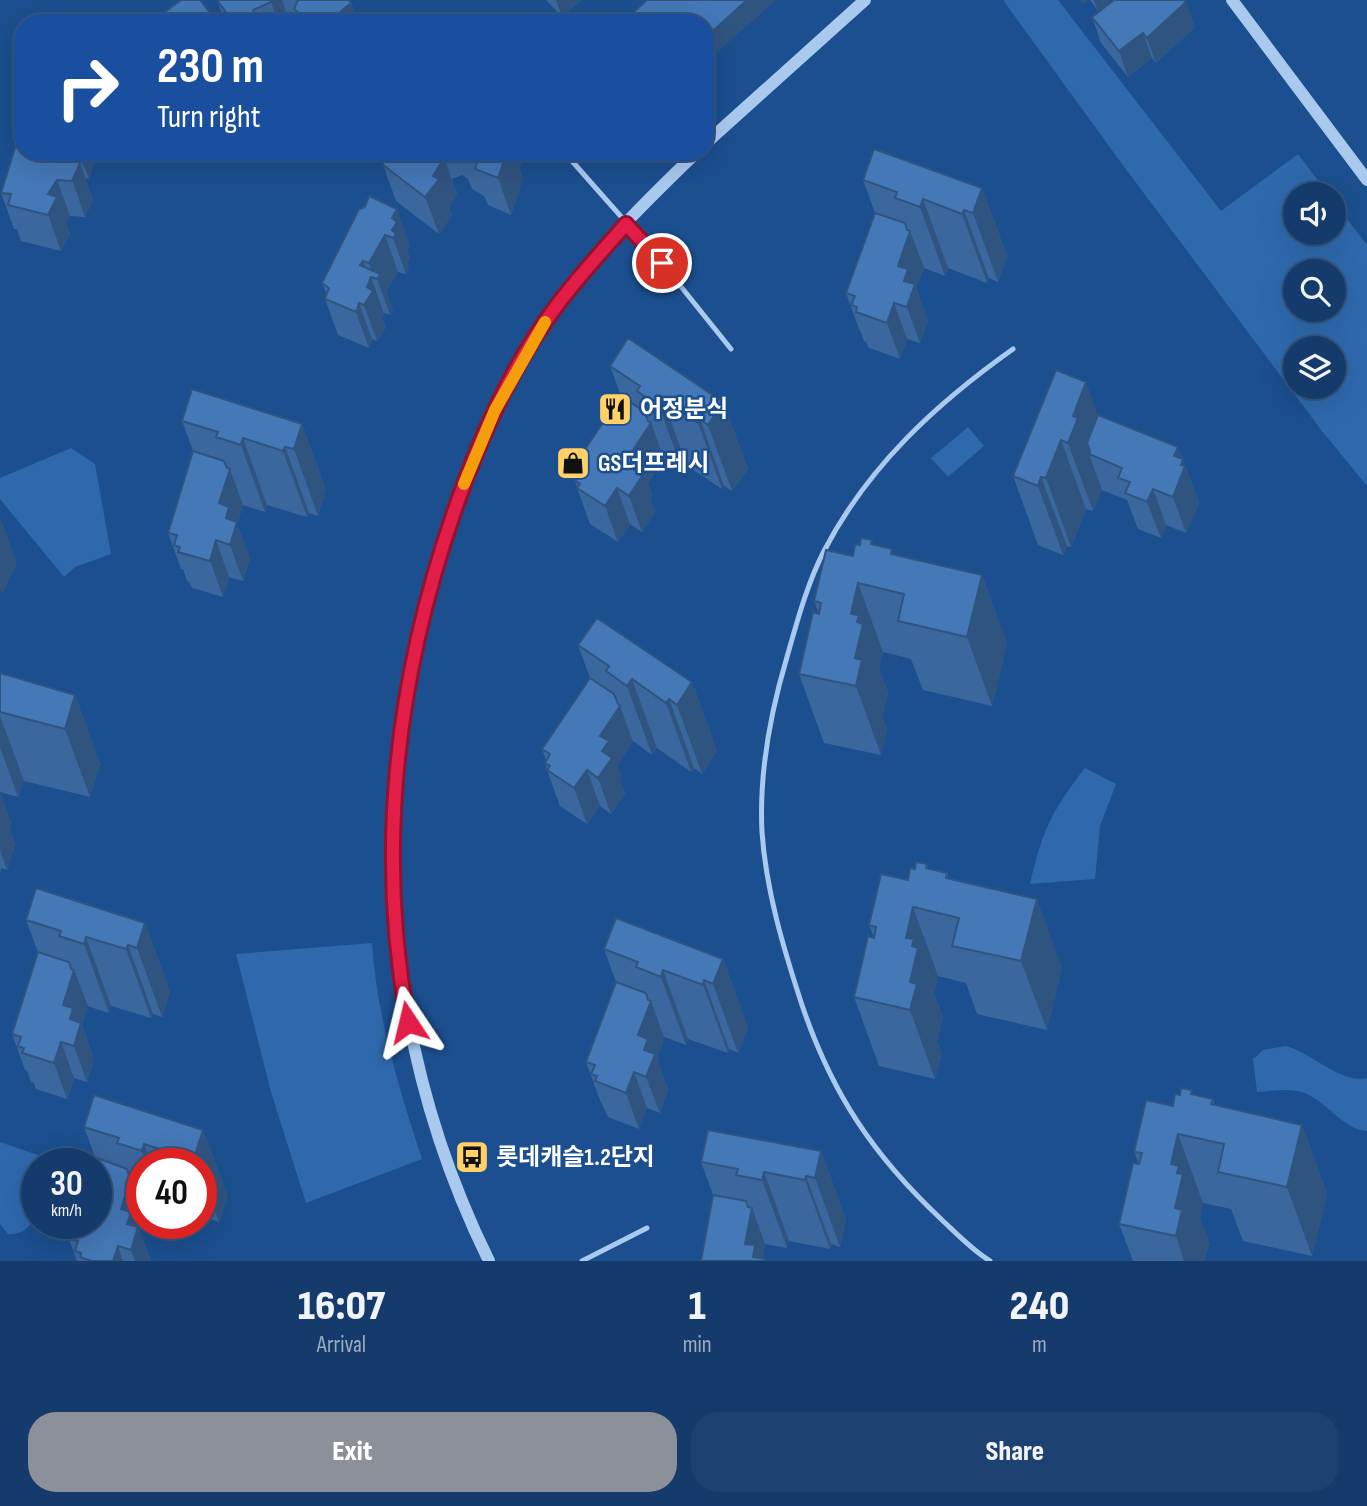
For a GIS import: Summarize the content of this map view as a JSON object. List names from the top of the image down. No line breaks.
{"places":{"restaurant":["어정분식"],"shop":["GS더프레시"],"bus stop":["롯데캐슬1.2단지"]},"page":{"turn":["230 m","Turn right"],"speed":"30 km/h","limit":"40","eta":["16:07","Arrival","1","min","240","m"],"buttons":["Exit","Share"]}}
